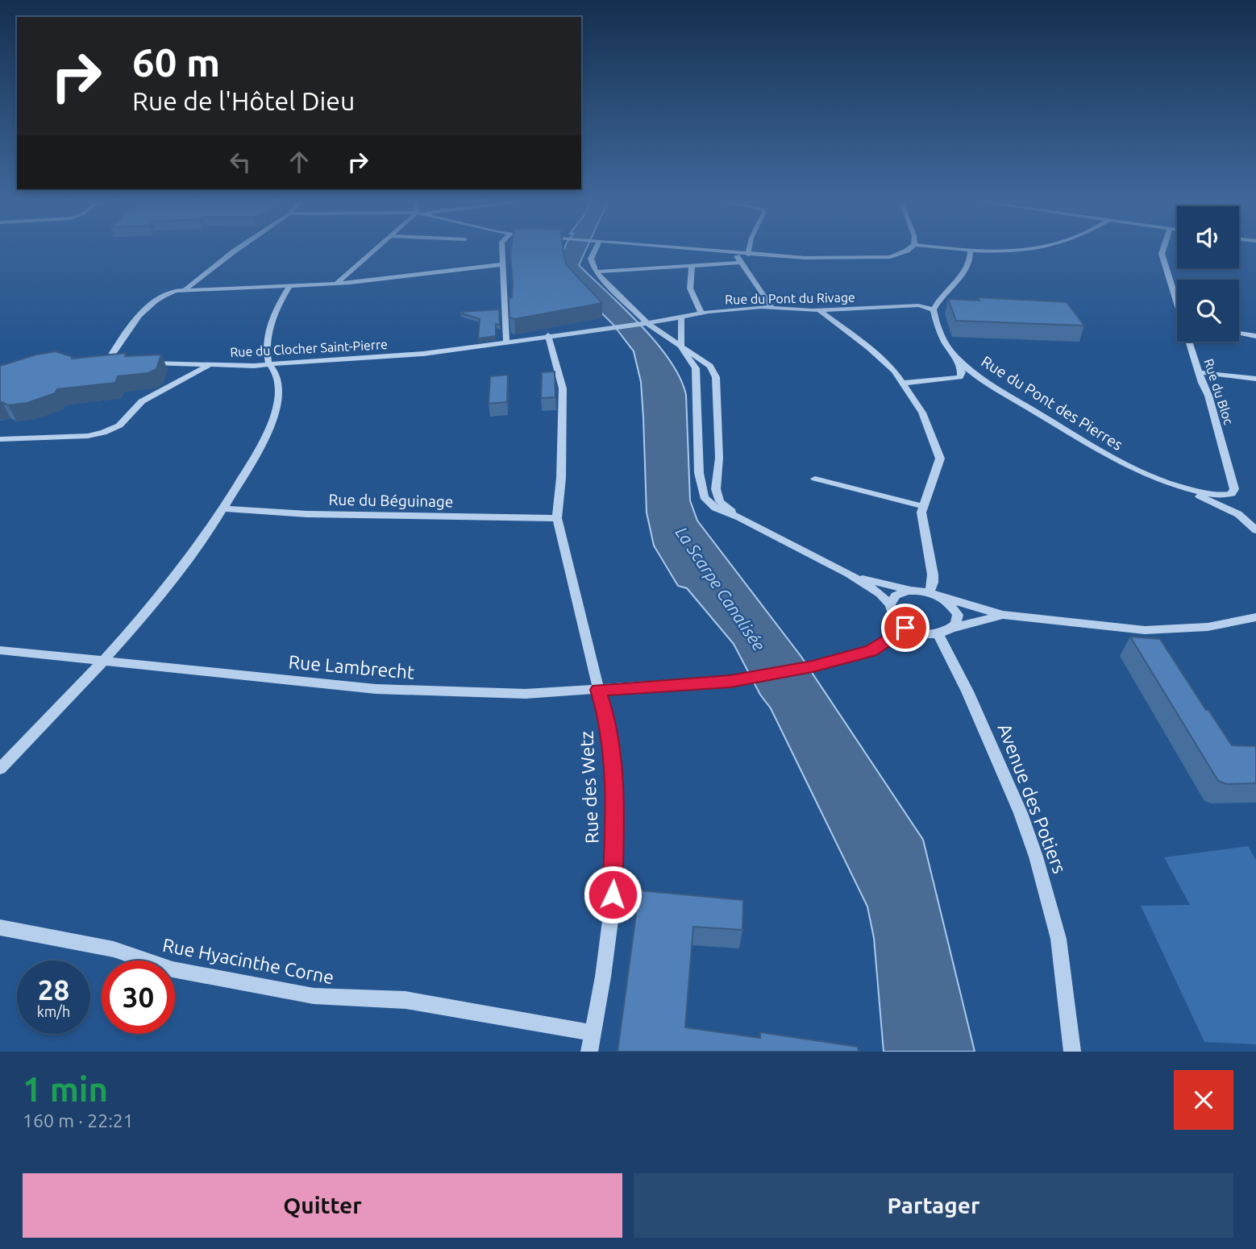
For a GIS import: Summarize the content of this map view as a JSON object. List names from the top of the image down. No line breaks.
{"streets":{"street":["Rue du Pont du Rivage","Rue du Clocher Saint-Pierre","Rue du Bloc","Rue du Pont des Pierres","Rue du Béguinage","Rue Lambrecht","Rue des Wetz","Avenue des Potiers","Rue Hyacinthe Corne"]},"crossings":[["Rue du Pont du Rivage","Rue du Clocher Saint-Pierre"],["Rue du Bloc","Rue du Pont des Pierres"],["Rue du Béguinage","Rue des Wetz"],["Rue Lambrecht","Rue des Wetz"],["Rue Lambrecht","Avenue des Potiers"],["Rue des Wetz","Rue Hyacinthe Corne"]],"water":["La Scarpe Canalisée"],"page":{"turn":["60 m","Rue de l'Hôtel Dieu"],"speed":"28 km/h","limit":"30","heading":["1 min","160 m · 22:21"],"buttons":["Quitter","Partager"]}}
